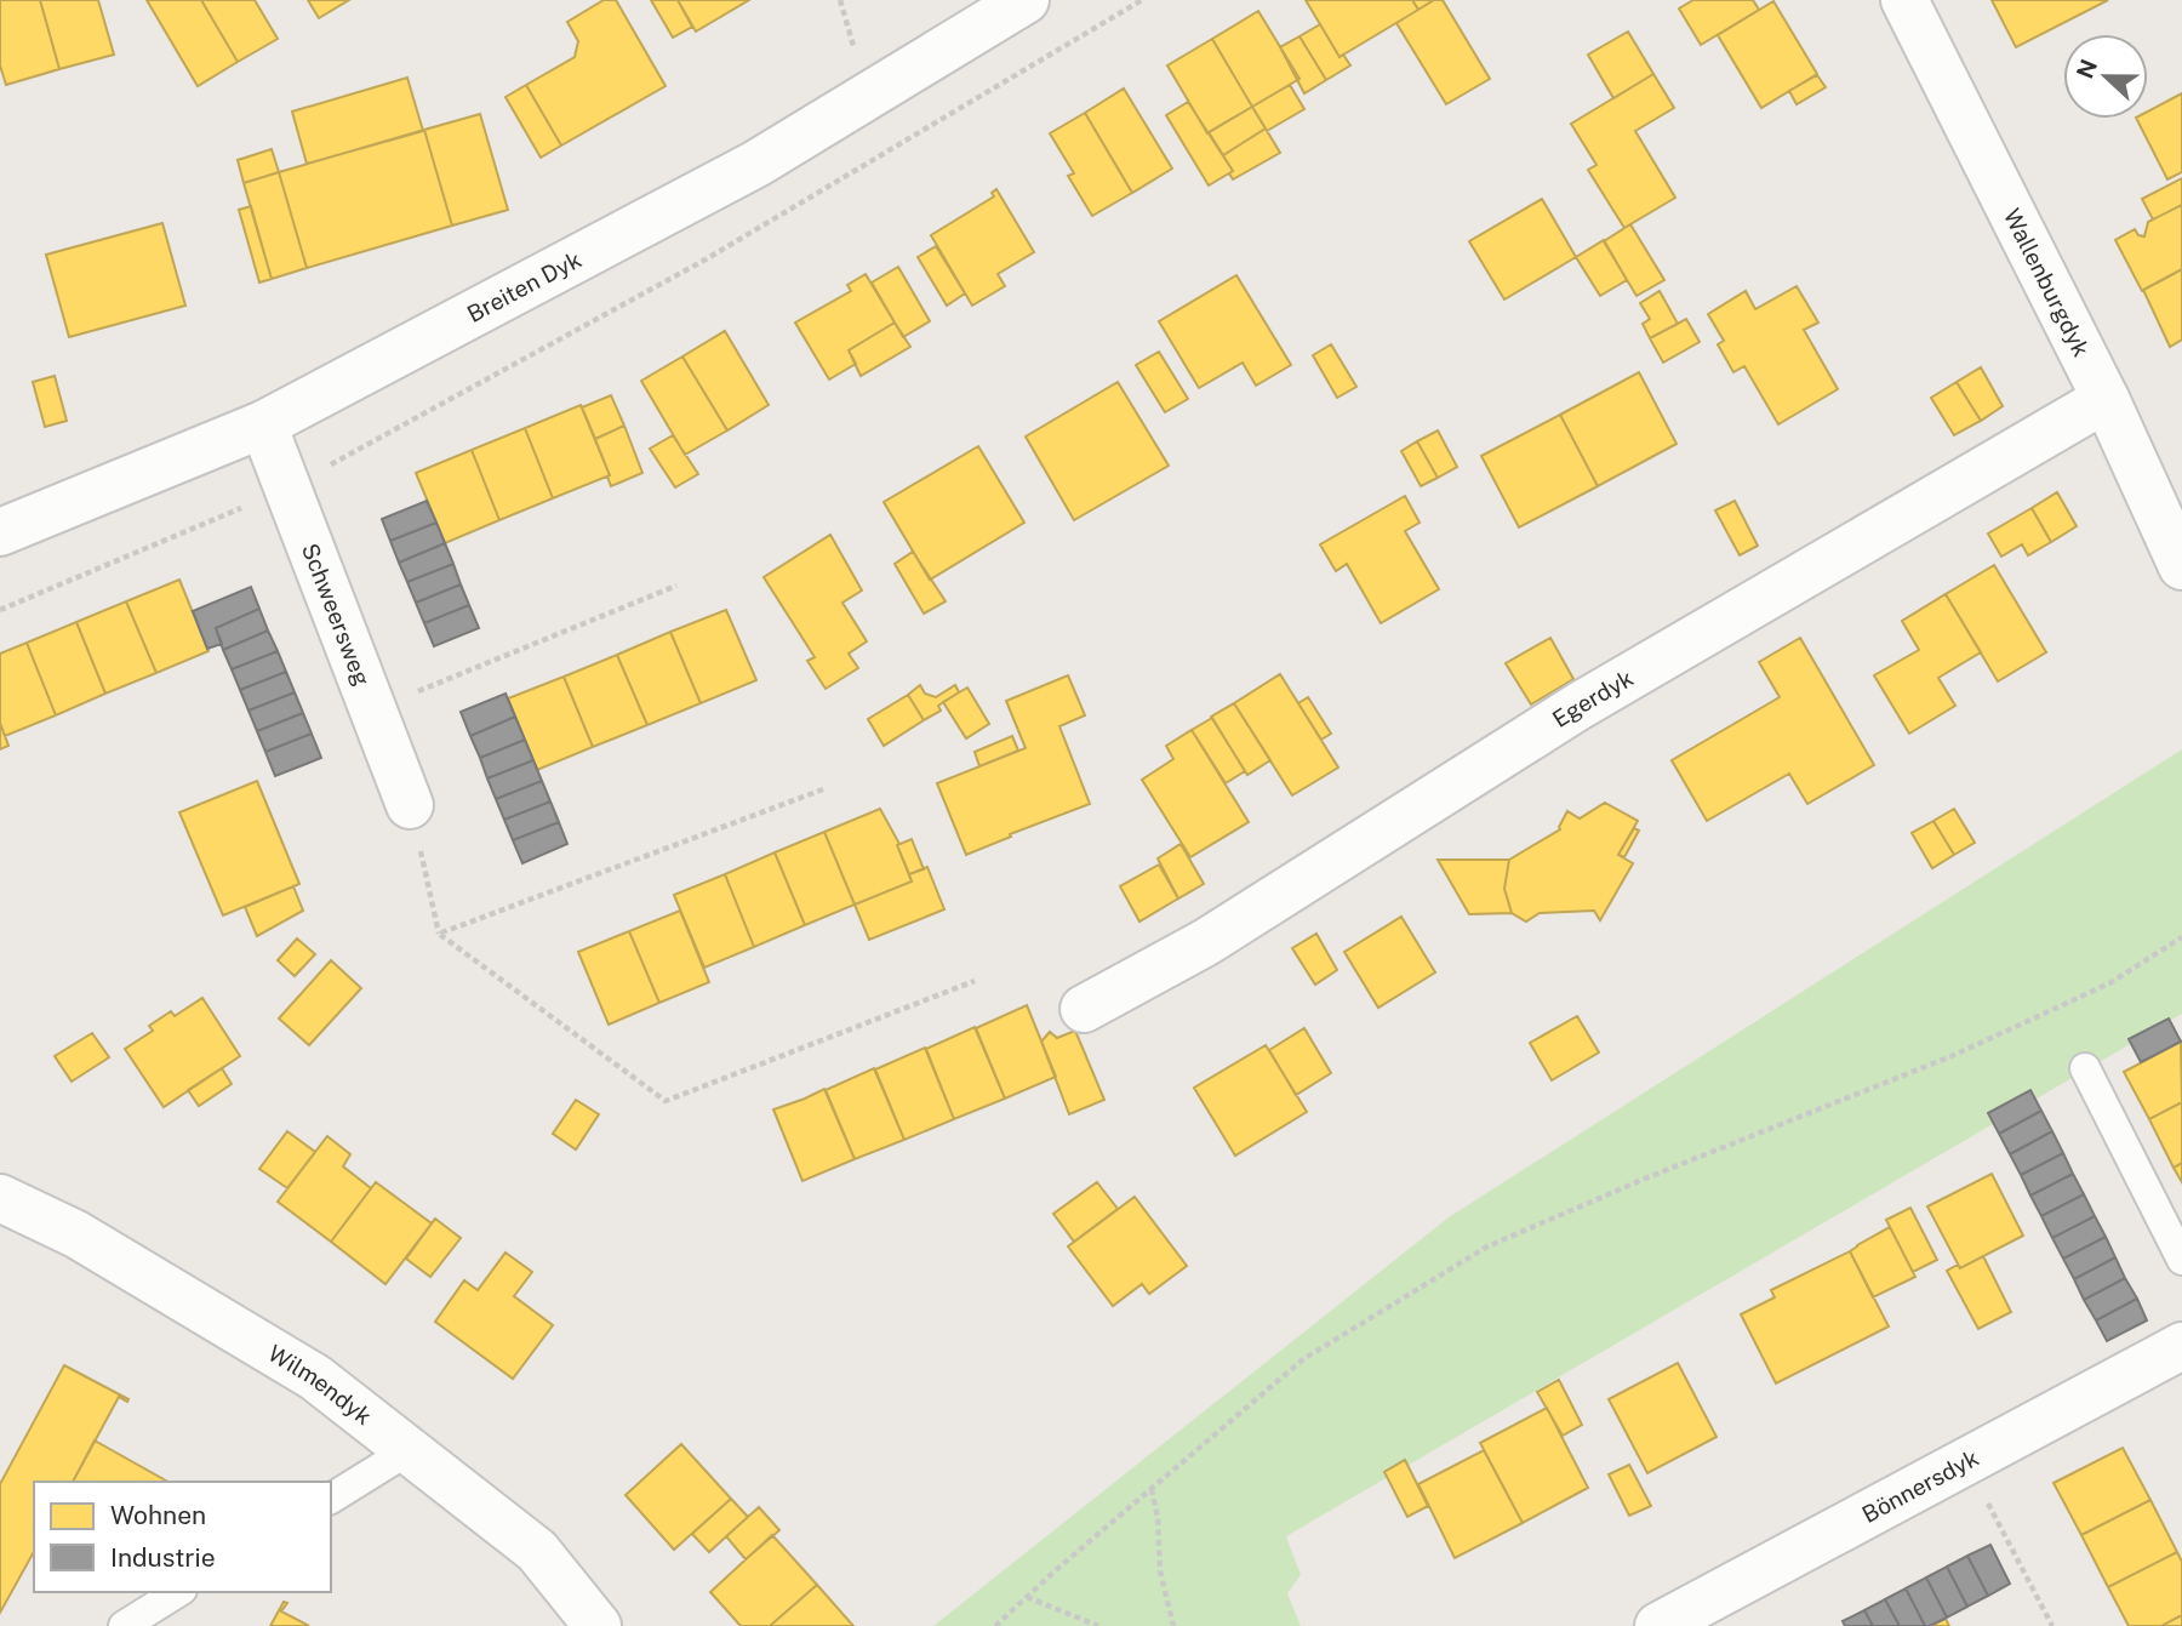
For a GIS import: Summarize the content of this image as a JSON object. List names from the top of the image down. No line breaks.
{"streets":{"street":["Wallenburgdyk","Breiten Dyk","Schweersweg","Egerdyk","Wilmendyk","Bönnersdyk"]},"crossings":[["Wallenburgdyk","Egerdyk"],["Breiten Dyk","Schweersweg"]],"legend":["Wohnen","Industrie"],"north":"left"}
